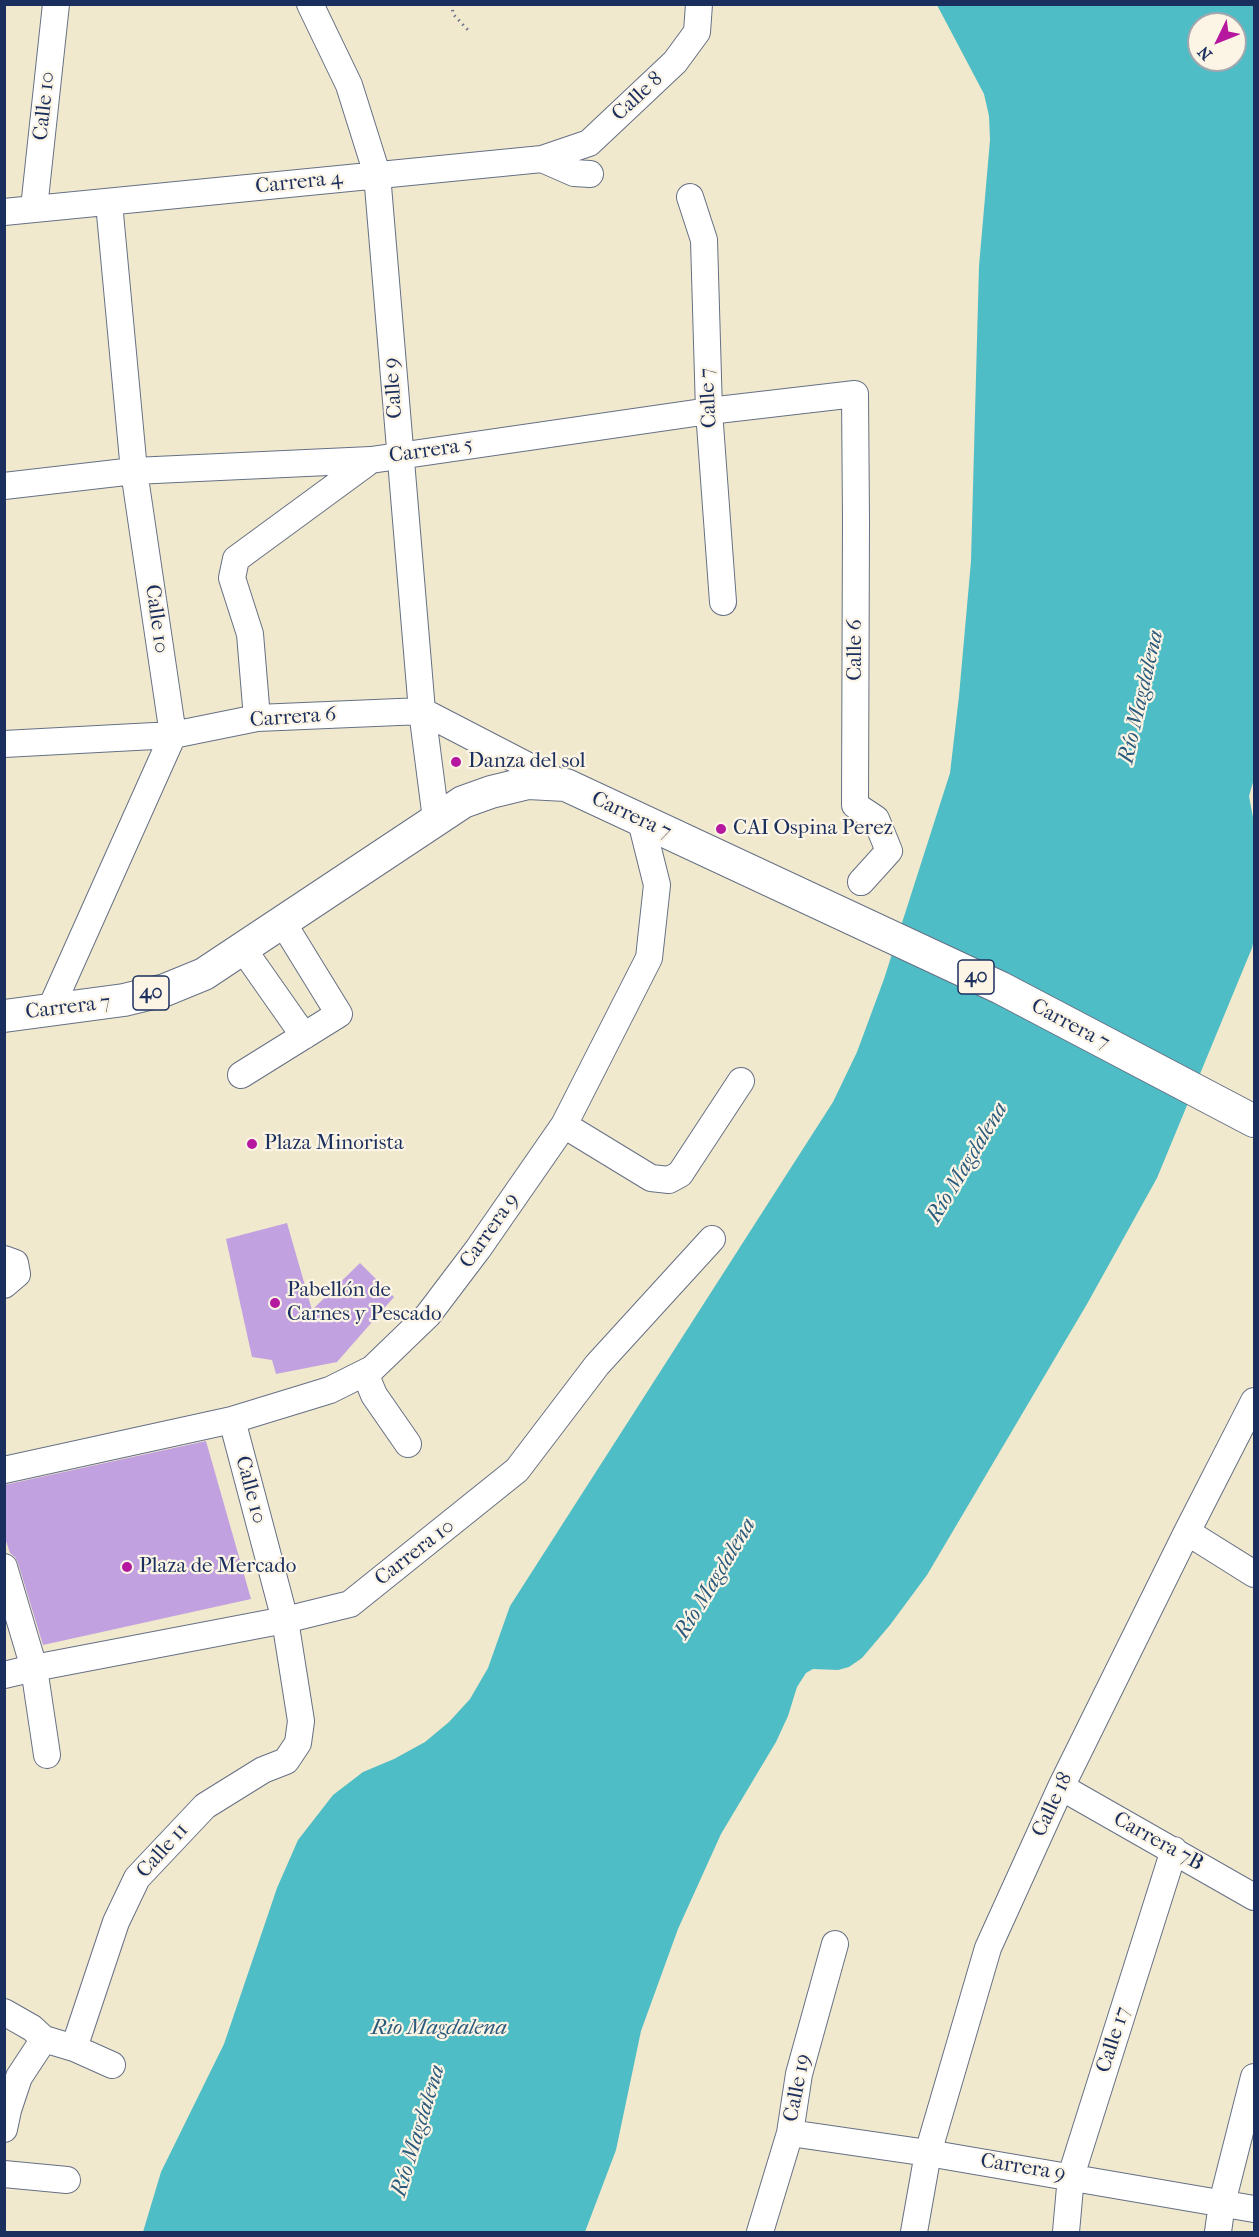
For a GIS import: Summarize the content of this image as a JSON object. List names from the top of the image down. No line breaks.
{"streets":{"main road":["Carrera 7","40"],"street":["Calle 8","Calle 10","Carrera 4","Calle 9","Calle 7","Carrera 5","Calle 6","Carrera 6","Carrera 9","Carrera 10","Calle 18","Carrera 7B","Calle 11","Calle 17","Calle 19"]},"crossings":[["Calle 8","Carrera 4"],["Calle 10","Carrera 4"],["Calle 10","Carrera 5"],["Calle 10","Carrera 6"],["Calle 10","Carrera 9"],["Calle 10","Carrera 10"],["Calle 10","Calle 11"],["Carrera 4","Calle 9"],["Calle 9","Carrera 5"],["Calle 9","Carrera 6"],["Calle 9","Carrera 7"],["Calle 7","Carrera 5"],["Carrera 5","Calle 6"],["Carrera 6","Carrera 7"],["Carrera 7","Carrera 9"],["Carrera 9","Calle 18"],["Carrera 9","Calle 17"],["Carrera 9","Calle 19"],["Calle 18","Carrera 7B"],["Carrera 7B","Calle 17"]],"water":["Río Magdalena","Rio Magdalena"],"places":["Danza del sol","CAI Ospina Perez","Plaza Minorista","Pabellón de Carnes y Pescado","Plaza de Mercado"],"north":"bottom left"}
